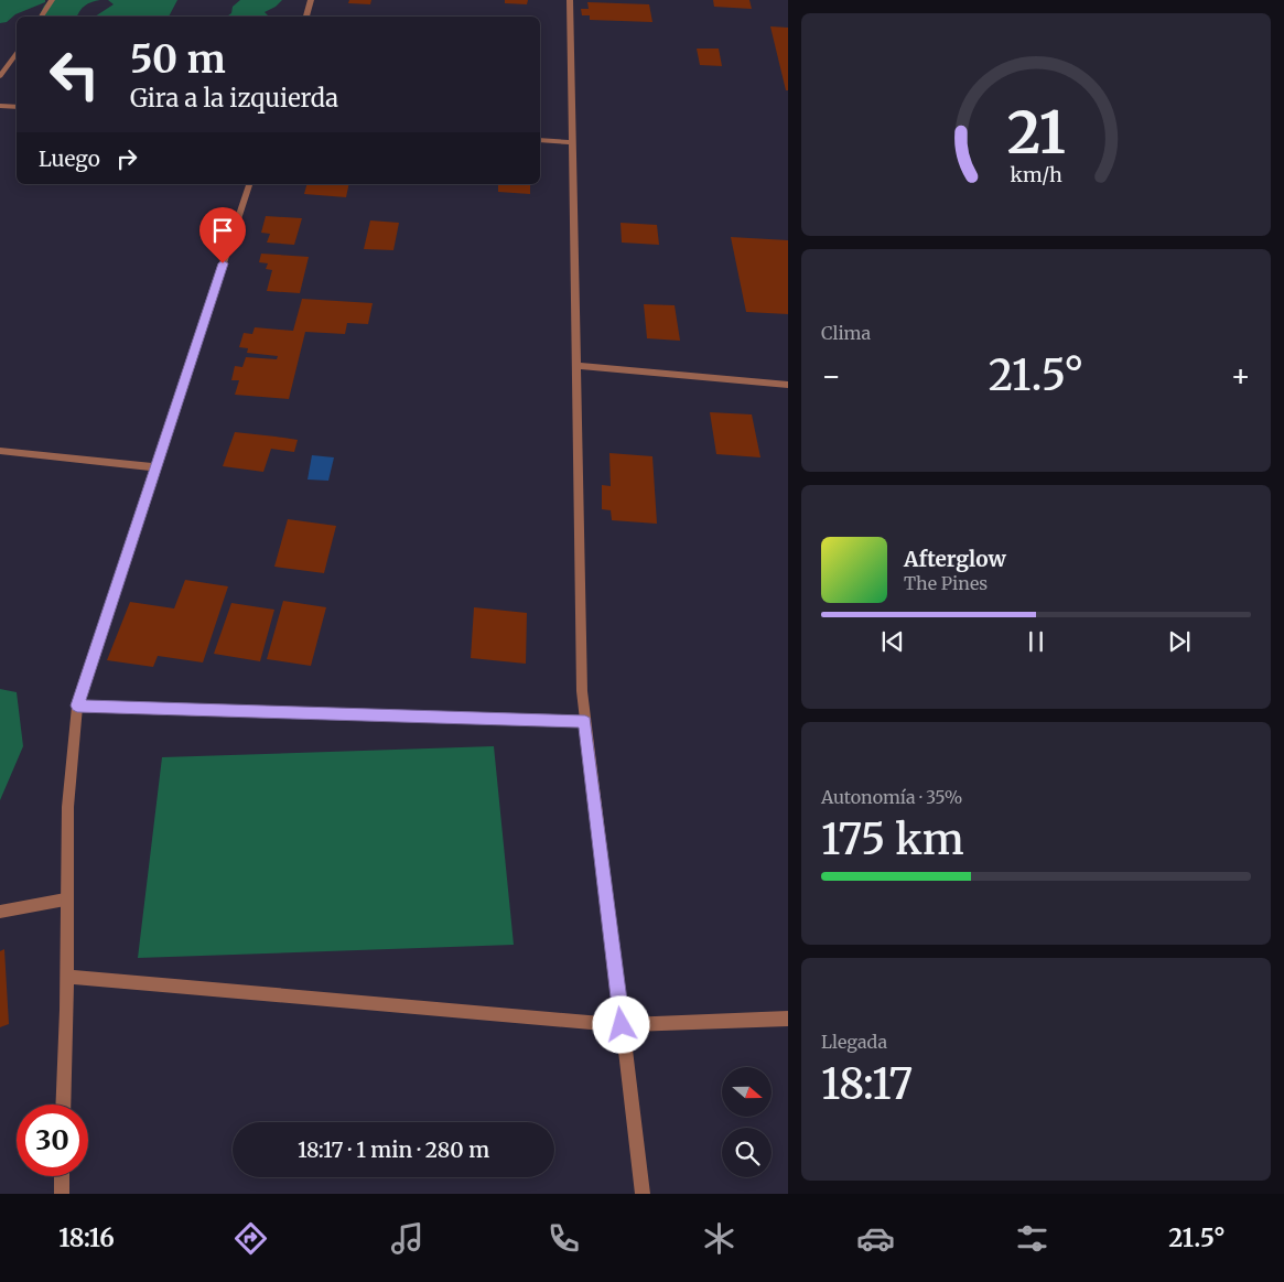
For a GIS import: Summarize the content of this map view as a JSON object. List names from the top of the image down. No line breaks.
{"north":"right","page":{"turn":["50 m","Gira a la izquierda"],"then":"Luego","tile":["Clima",["Autonomía · 35%","175 km"],["Llegada","18:17"]],"heat":["−","21.5°","+"],"song":["Afterglow","The Pines"],"limit":"30","trip":"18:17 · 1 min · 280 m","tabs":["18:16","21.5°"],"gauge":["21","km/h"]}}
